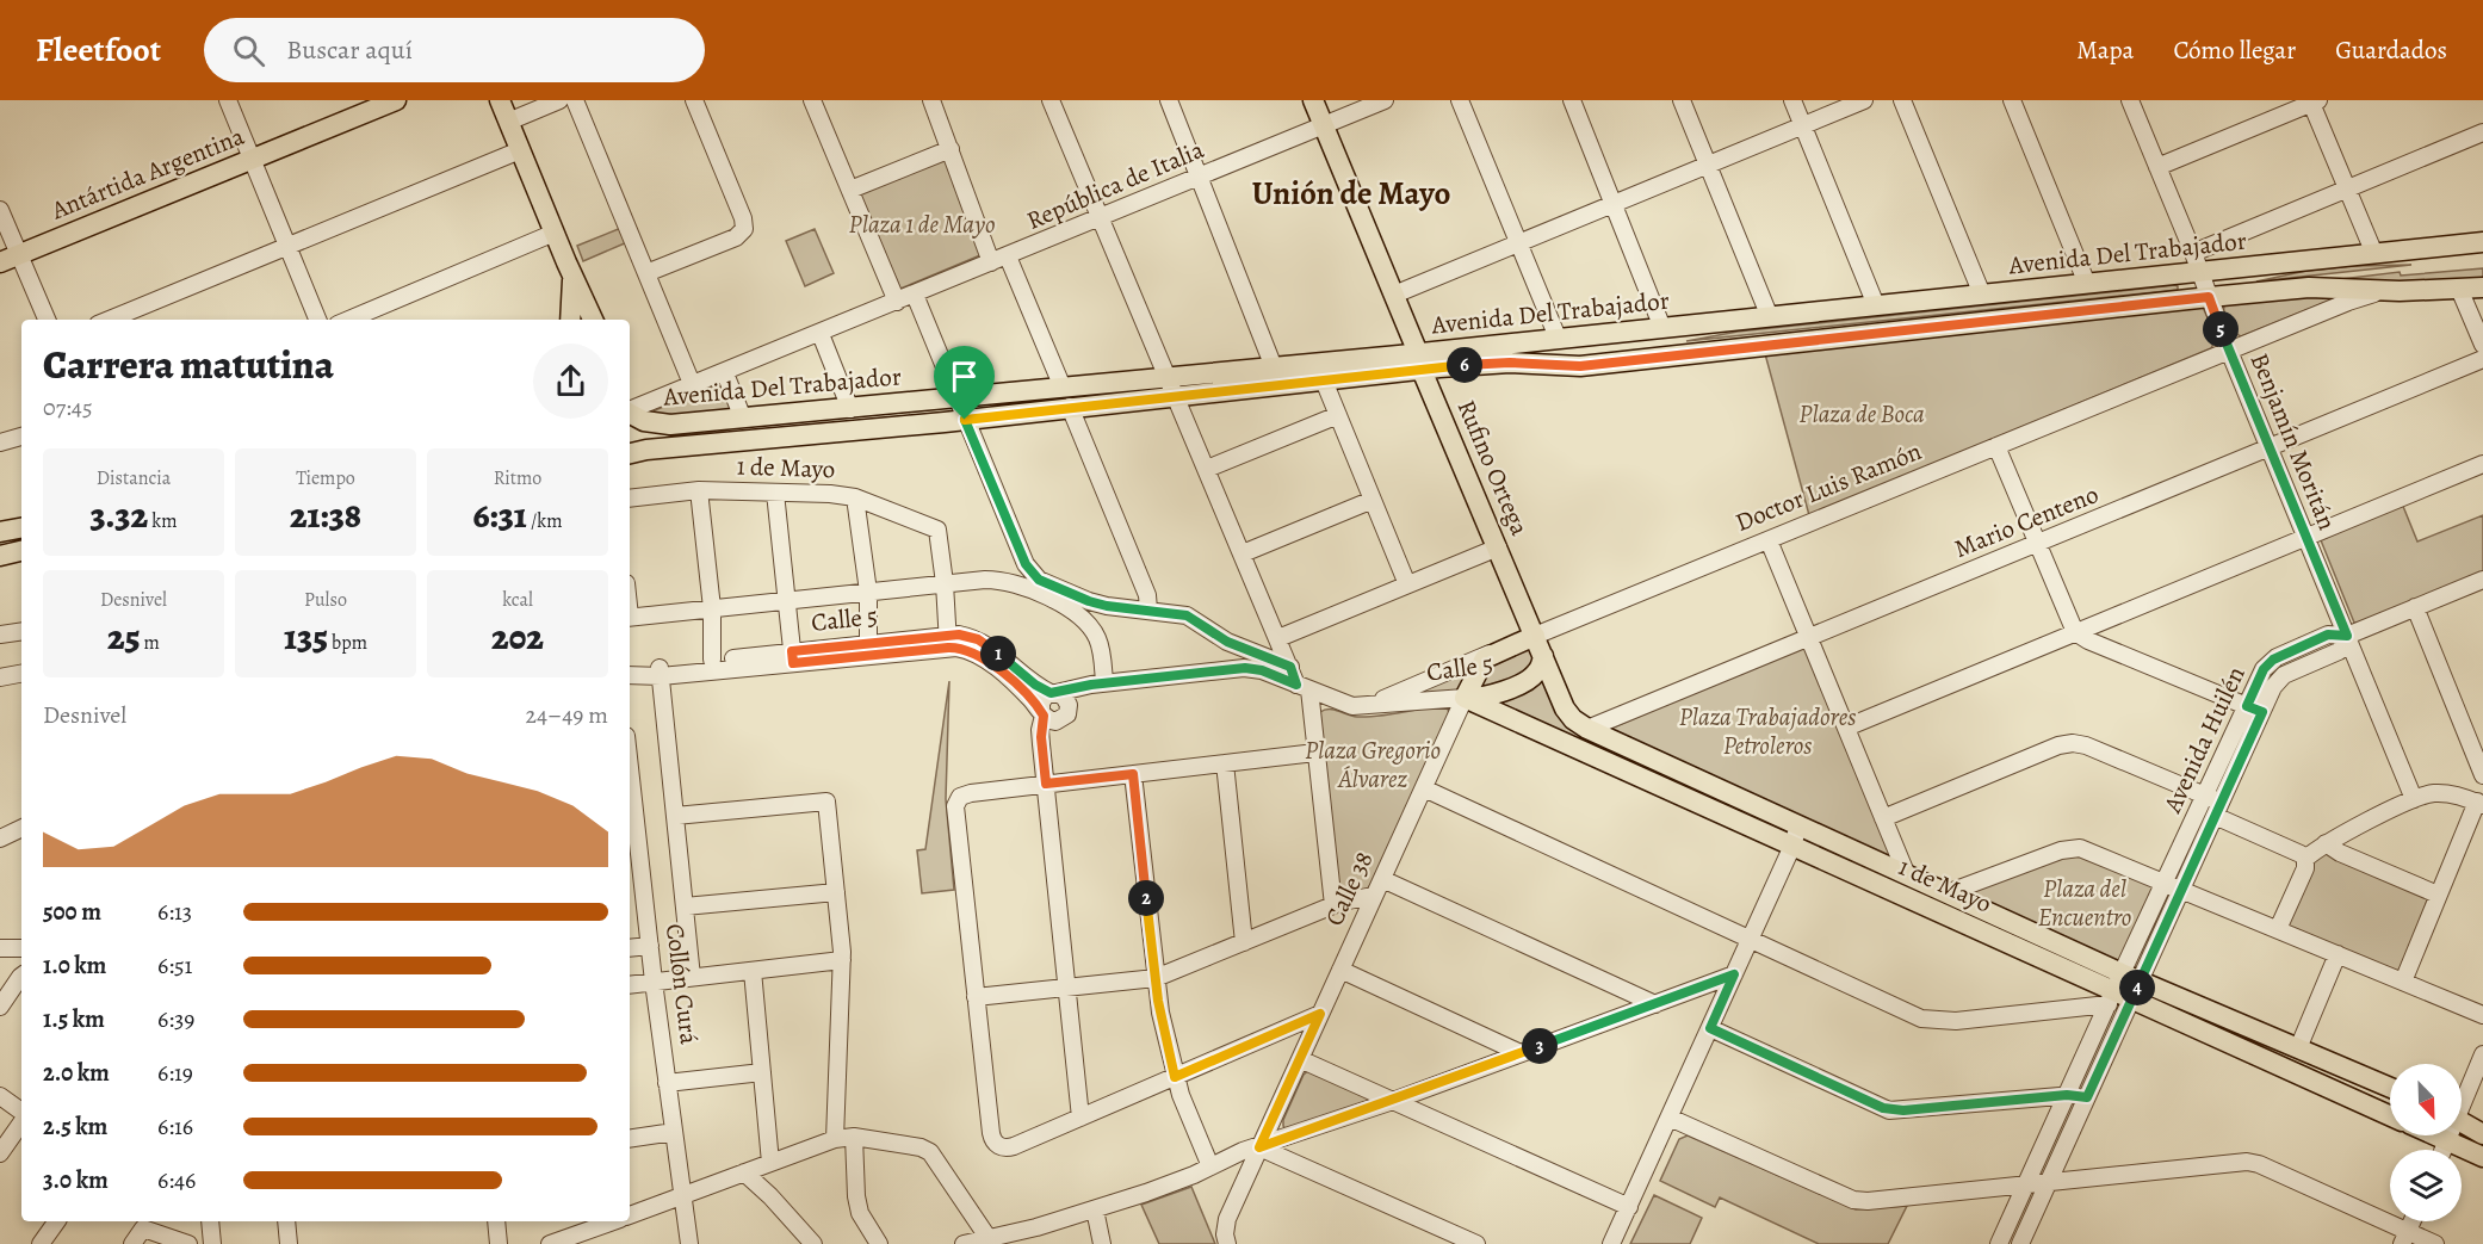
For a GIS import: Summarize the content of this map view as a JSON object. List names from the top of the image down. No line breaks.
{"streets":{"main road":["Antártida Argentina","Avenida Del Trabajador","1 de Mayo","Rufino Ortega","Doctor Luis Ramón","Calle 5","Calle 38"],"street":["República de Italia","Benjamín Moritán","Mario Centeno","Avenida Huilén","Collón Curá"]},"crossings":[["República de Italia","Rufino Ortega"],["Avenida Del Trabajador","Benjamín Moritán"],["Avenida Del Trabajador","Rufino Ortega"],["Avenida Del Trabajador","Doctor Luis Ramón"],["Benjamín Moritán","Doctor Luis Ramón"],["Benjamín Moritán","Mario Centeno"],["Benjamín Moritán","Avenida Huilén"],["1 de Mayo","Rufino Ortega"],["1 de Mayo","Mario Centeno"],["1 de Mayo","Calle 5"],["1 de Mayo","Avenida Huilén"],["1 de Mayo","Calle 38"],["Rufino Ortega","Doctor Luis Ramón"],["Rufino Ortega","Calle 5"],["Doctor Luis Ramón","Calle 5"],["Doctor Luis Ramón","Calle 38"],["Calle 5","Calle 38"]],"districts":["Unión de Mayo"],"parks":["Plaza 1 de Mayo","Plaza de Boca","Plaza Trabajadores Petroleros","Plaza Gregorio Álvarez","Plaza del Encuentro"],"north":"bottom right","page":{"header":"Fleetfoot","search":"Buscar aquí","nav":["Mapa","Cómo llegar","Guardados"],"pins":["5","6","1","2","4","3"],"heading":["Carrera matutina","07:45"],"stats":[["Distancia","3.32 km"],["Tiempo","21:38"],["Ritmo","6:31 /km"],["Desnivel","25 m"],["Pulso","135 bpm"],["kcal","202"]],"chart":["Desnivel","24–49 m"],"list":[{"name":"500 m","note":"6:13"},{"name":"1.0 km","note":"6:51"},{"name":"1.5 km","note":"6:39"},{"name":"2.0 km","note":"6:19"},{"name":"2.5 km","note":"6:16"},{"name":"3.0 km","note":"6:46"}]}}
